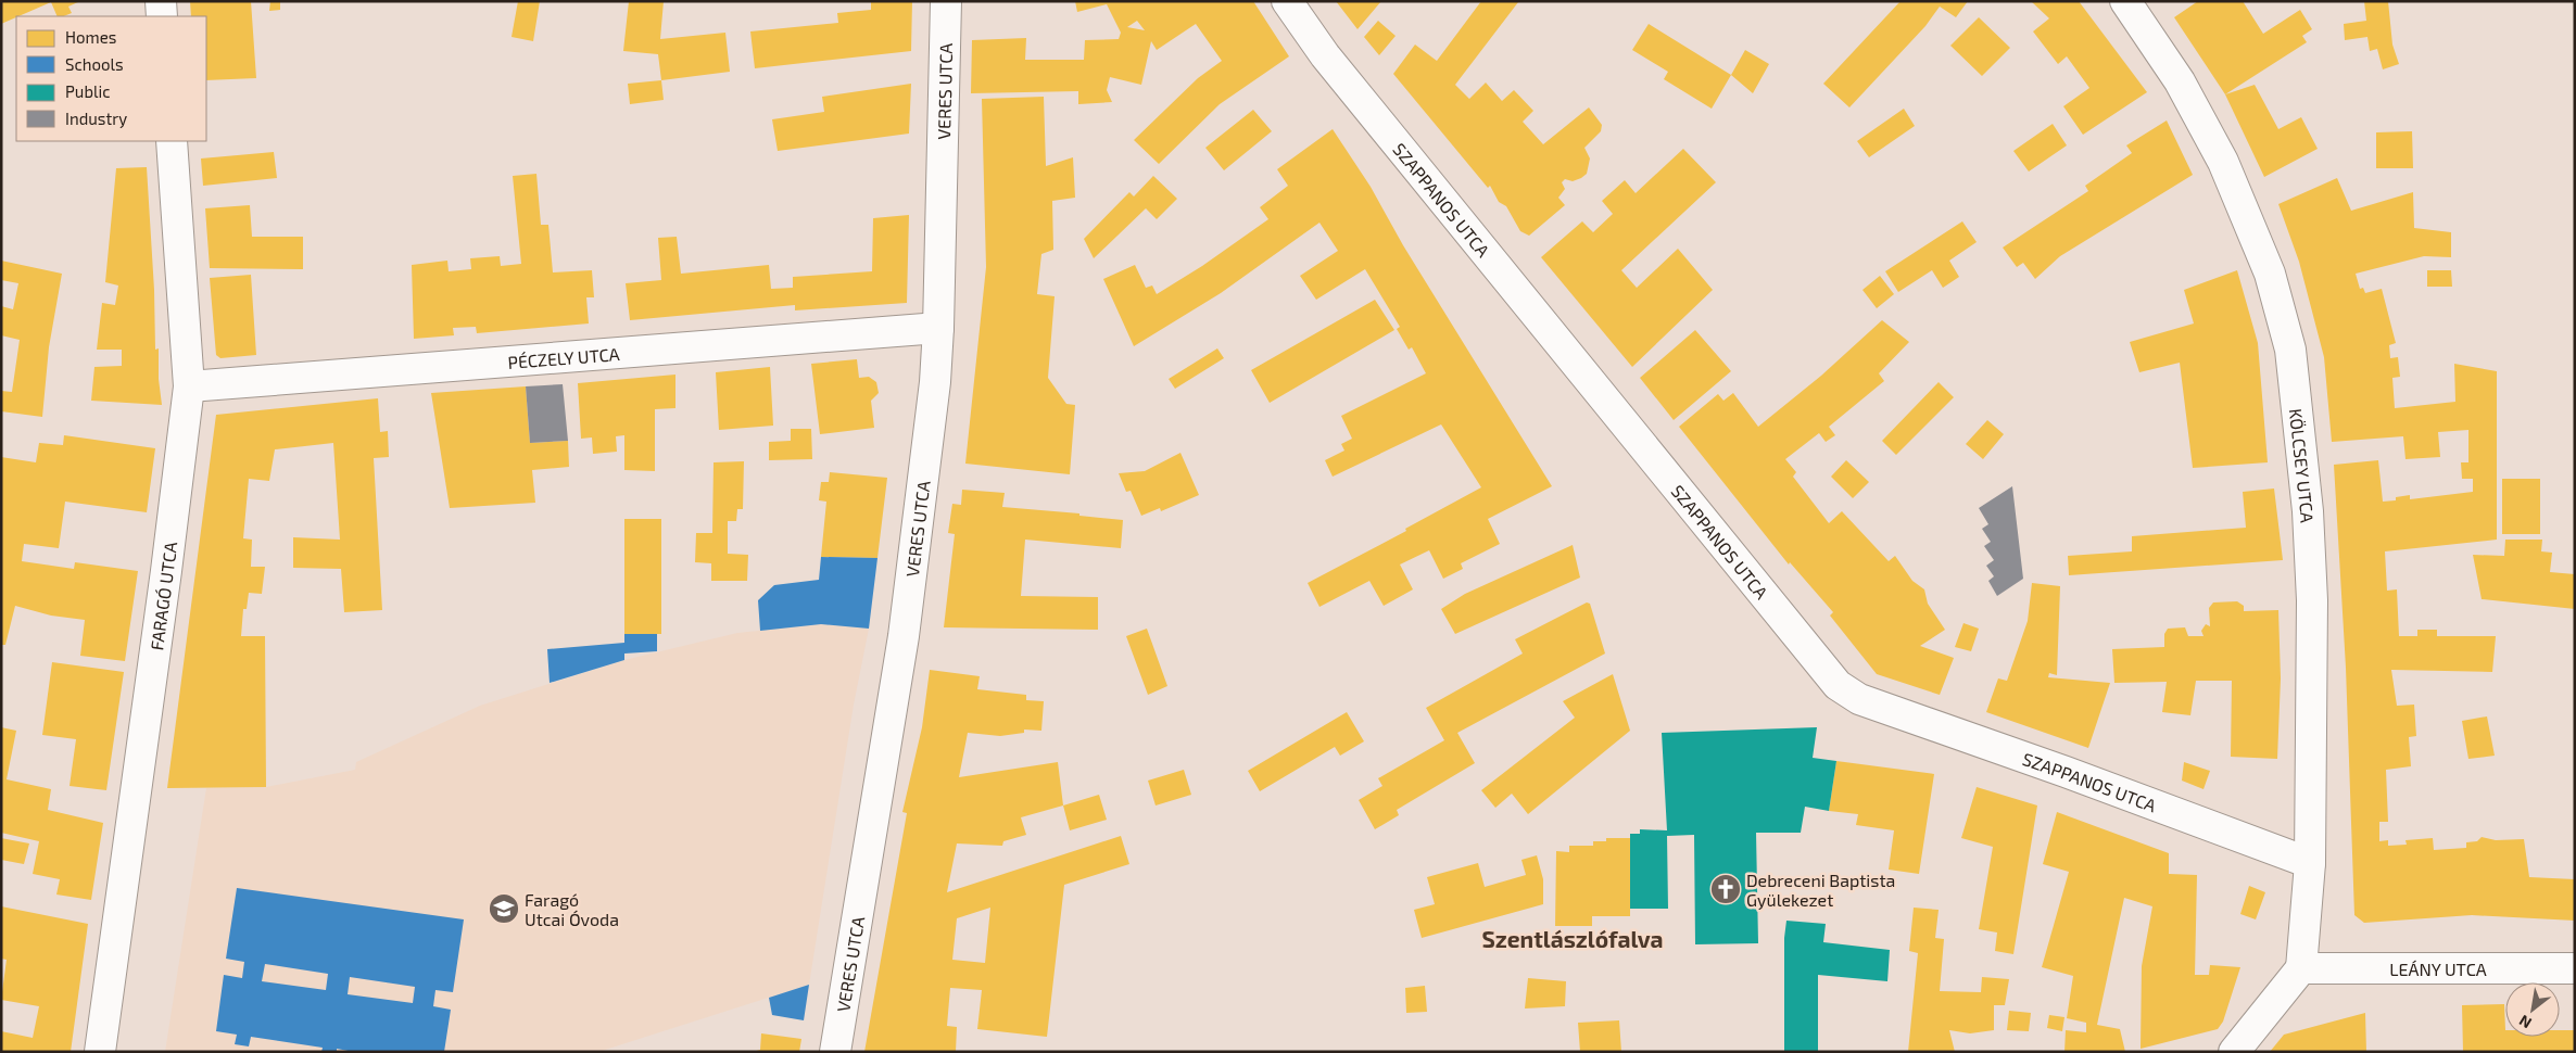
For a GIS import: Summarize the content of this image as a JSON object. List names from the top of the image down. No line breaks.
{"streets":{"street":["VERES UTCA","SZAPPANOS UTCA","PÉCZELY UTCA","KÖLCSEY UTCA","FARAGÓ UTCA","LEÁNY UTCA"]},"crossings":[["VERES UTCA","PÉCZELY UTCA"],["SZAPPANOS UTCA","KÖLCSEY UTCA"],["PÉCZELY UTCA","FARAGÓ UTCA"],["KÖLCSEY UTCA","LEÁNY UTCA"]],"districts":["Szentlászlófalva"],"places":{"church":["Debreceni Baptista Gyülekezet"],"school or university":["Faragó Utcai Óvoda"]},"legend":["Homes","Schools","Public","Industry"],"north":"bottom left"}
